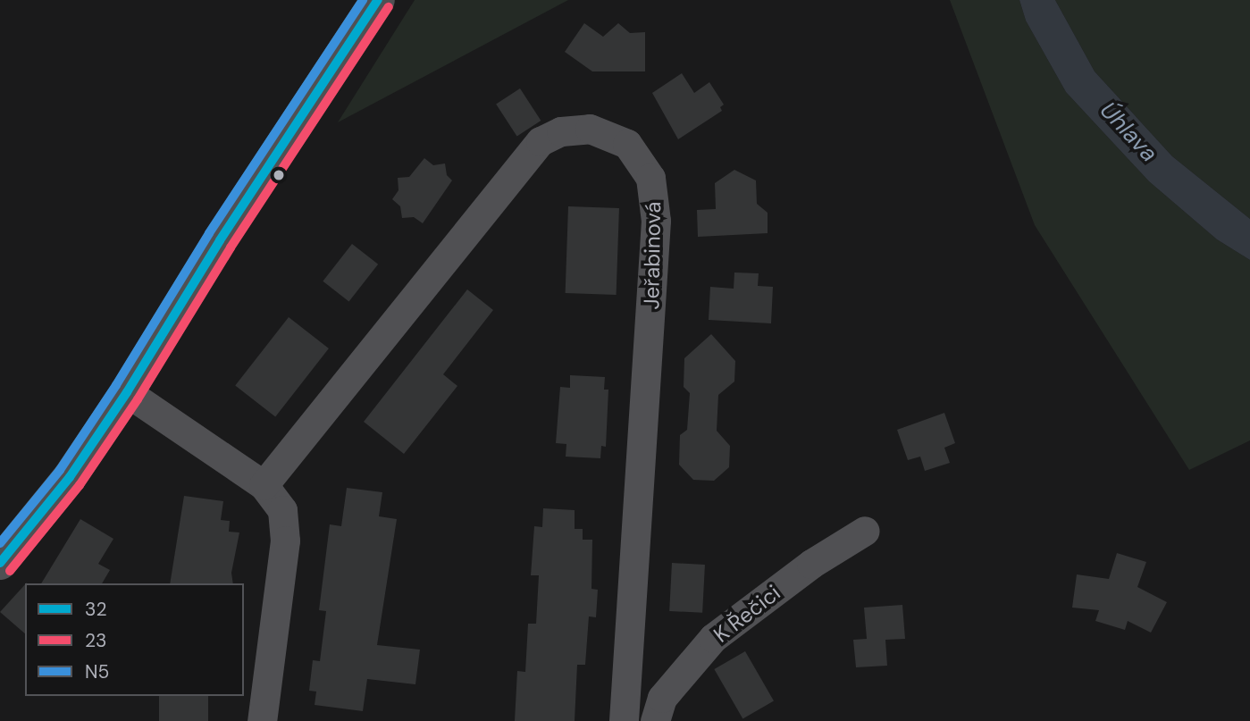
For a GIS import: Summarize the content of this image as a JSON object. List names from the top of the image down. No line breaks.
{"streets":{"street":["Jeřabinová","K Řečici"]},"water":["Úhlava"],"lines":["transit line 32","transit line N5","transit line 23"],"legend":["32","23","N5"]}
